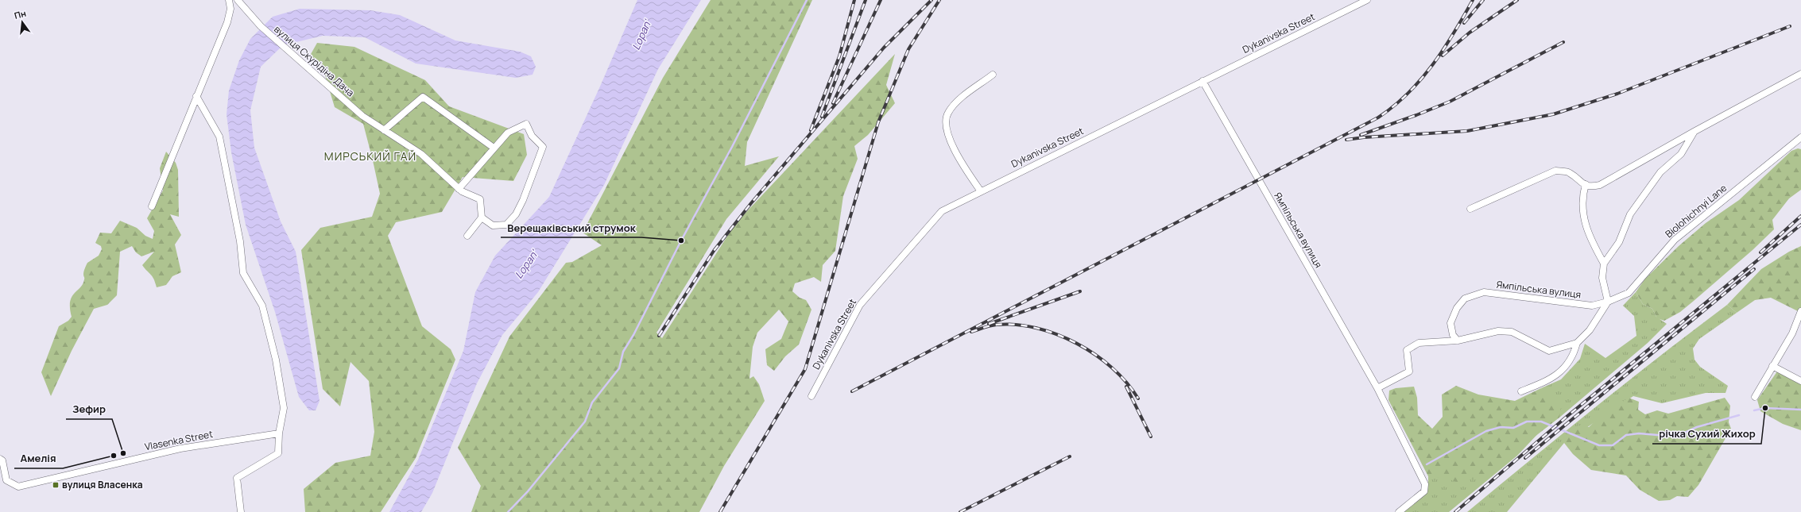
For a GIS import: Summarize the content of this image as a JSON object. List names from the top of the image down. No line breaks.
{"streets":{"street":["Dykanivska Street","вулиця Скурідіна Дача","Biolohichnyi Lane","Ямпільська вулиця","Vlasenka Street"]},"crossings":[["Dykanivska Street","Ямпільська вулиця"],["Biolohichnyi Lane","Ямпільська вулиця"]],"districts":["МИРСЬКИЙ ГАЙ"],"water":["Lopan'"],"places":{"other":["Верещаківський струмок","річка Сухий Жихор","Зефир","Амелія"],"transit":["вулиця Власенка"]},"north":"top"}
